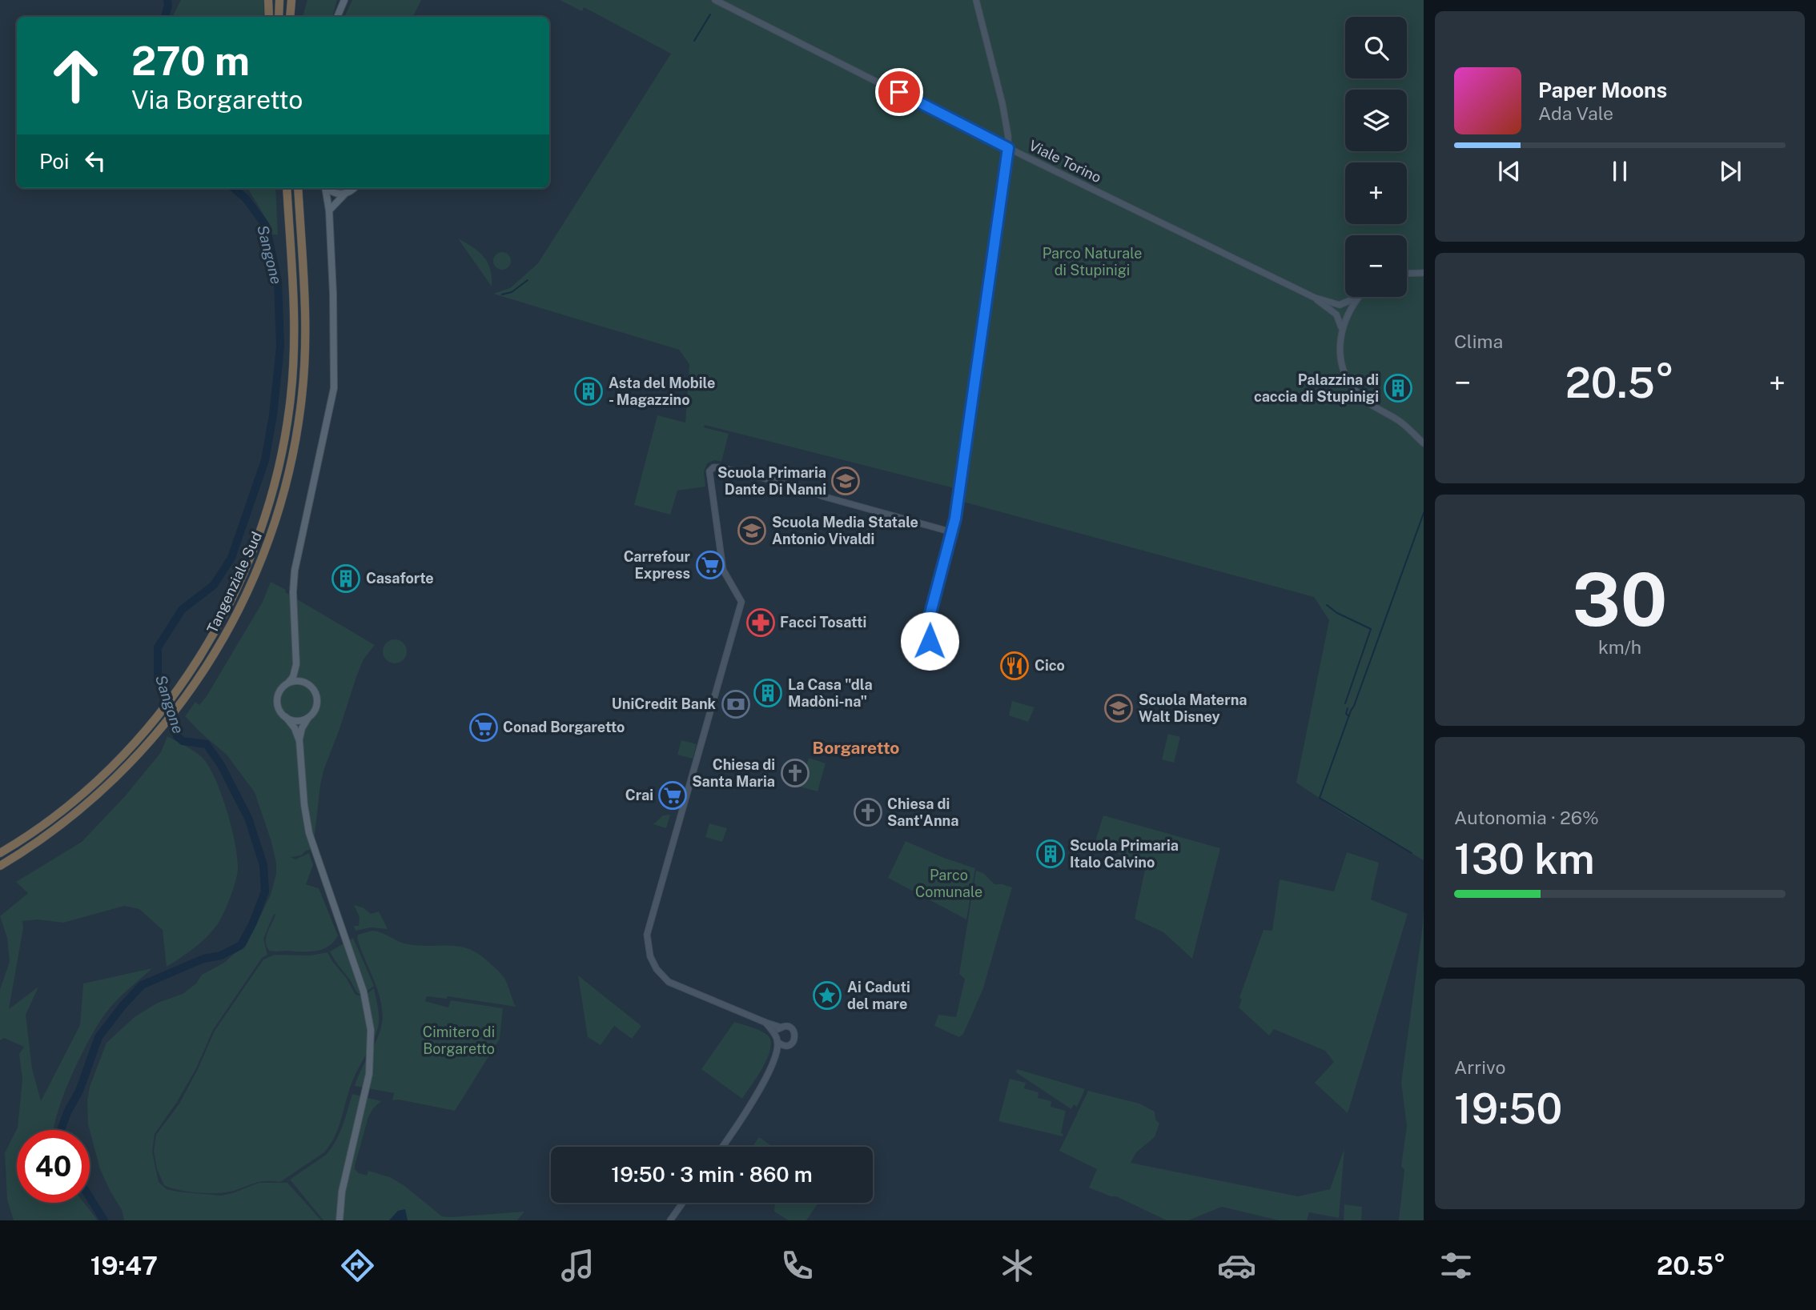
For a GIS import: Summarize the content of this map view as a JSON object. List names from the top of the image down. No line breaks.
{"streets":{"highway":["Tangenziale Sud"],"street":["Viale Torino"]},"districts":["Borgaretto"],"water":["Sangone"],"parks":["Parco Naturale di Stupinigi","Parco Comunale","Cimitero di Borgaretto"],"places":{"building":["Palazzina di caccia di Stupinigi","Asta del Mobile - Magazzino","Casaforte","La Casa \"dla Madòni-na\"","Scuola Primaria Italo Calvino"],"school or university":["Scuola Primaria Dante Di Nanni","Scuola Media Statale Antonio Vivaldi","Scuola Materna Walt Disney"],"supermarket":["Carrefour Express","Conad Borgaretto","Crai"],"pharmacy":["Facci Tosatti"],"restaurant":["Cico"],"bank":["UniCredit Bank"],"church":["Chiesa di Santa Maria","Chiesa di Sant'Anna"],"place":["Ai Caduti del mare"]},"page":{"map_buttons":["+","−"],"turn":["270 m","Via Borgaretto"],"song":["Paper Moons","Ada Vale"],"then":"Poi","tile":["Clima",["30","km/h"],["Autonomia · 26%","130 km"],["Arrivo","19:50"]],"heat":["−","20.5°","+"],"limit":"40","trip":"19:50 · 3 min · 860 m","tabs":["19:47","20.5°"]}}
